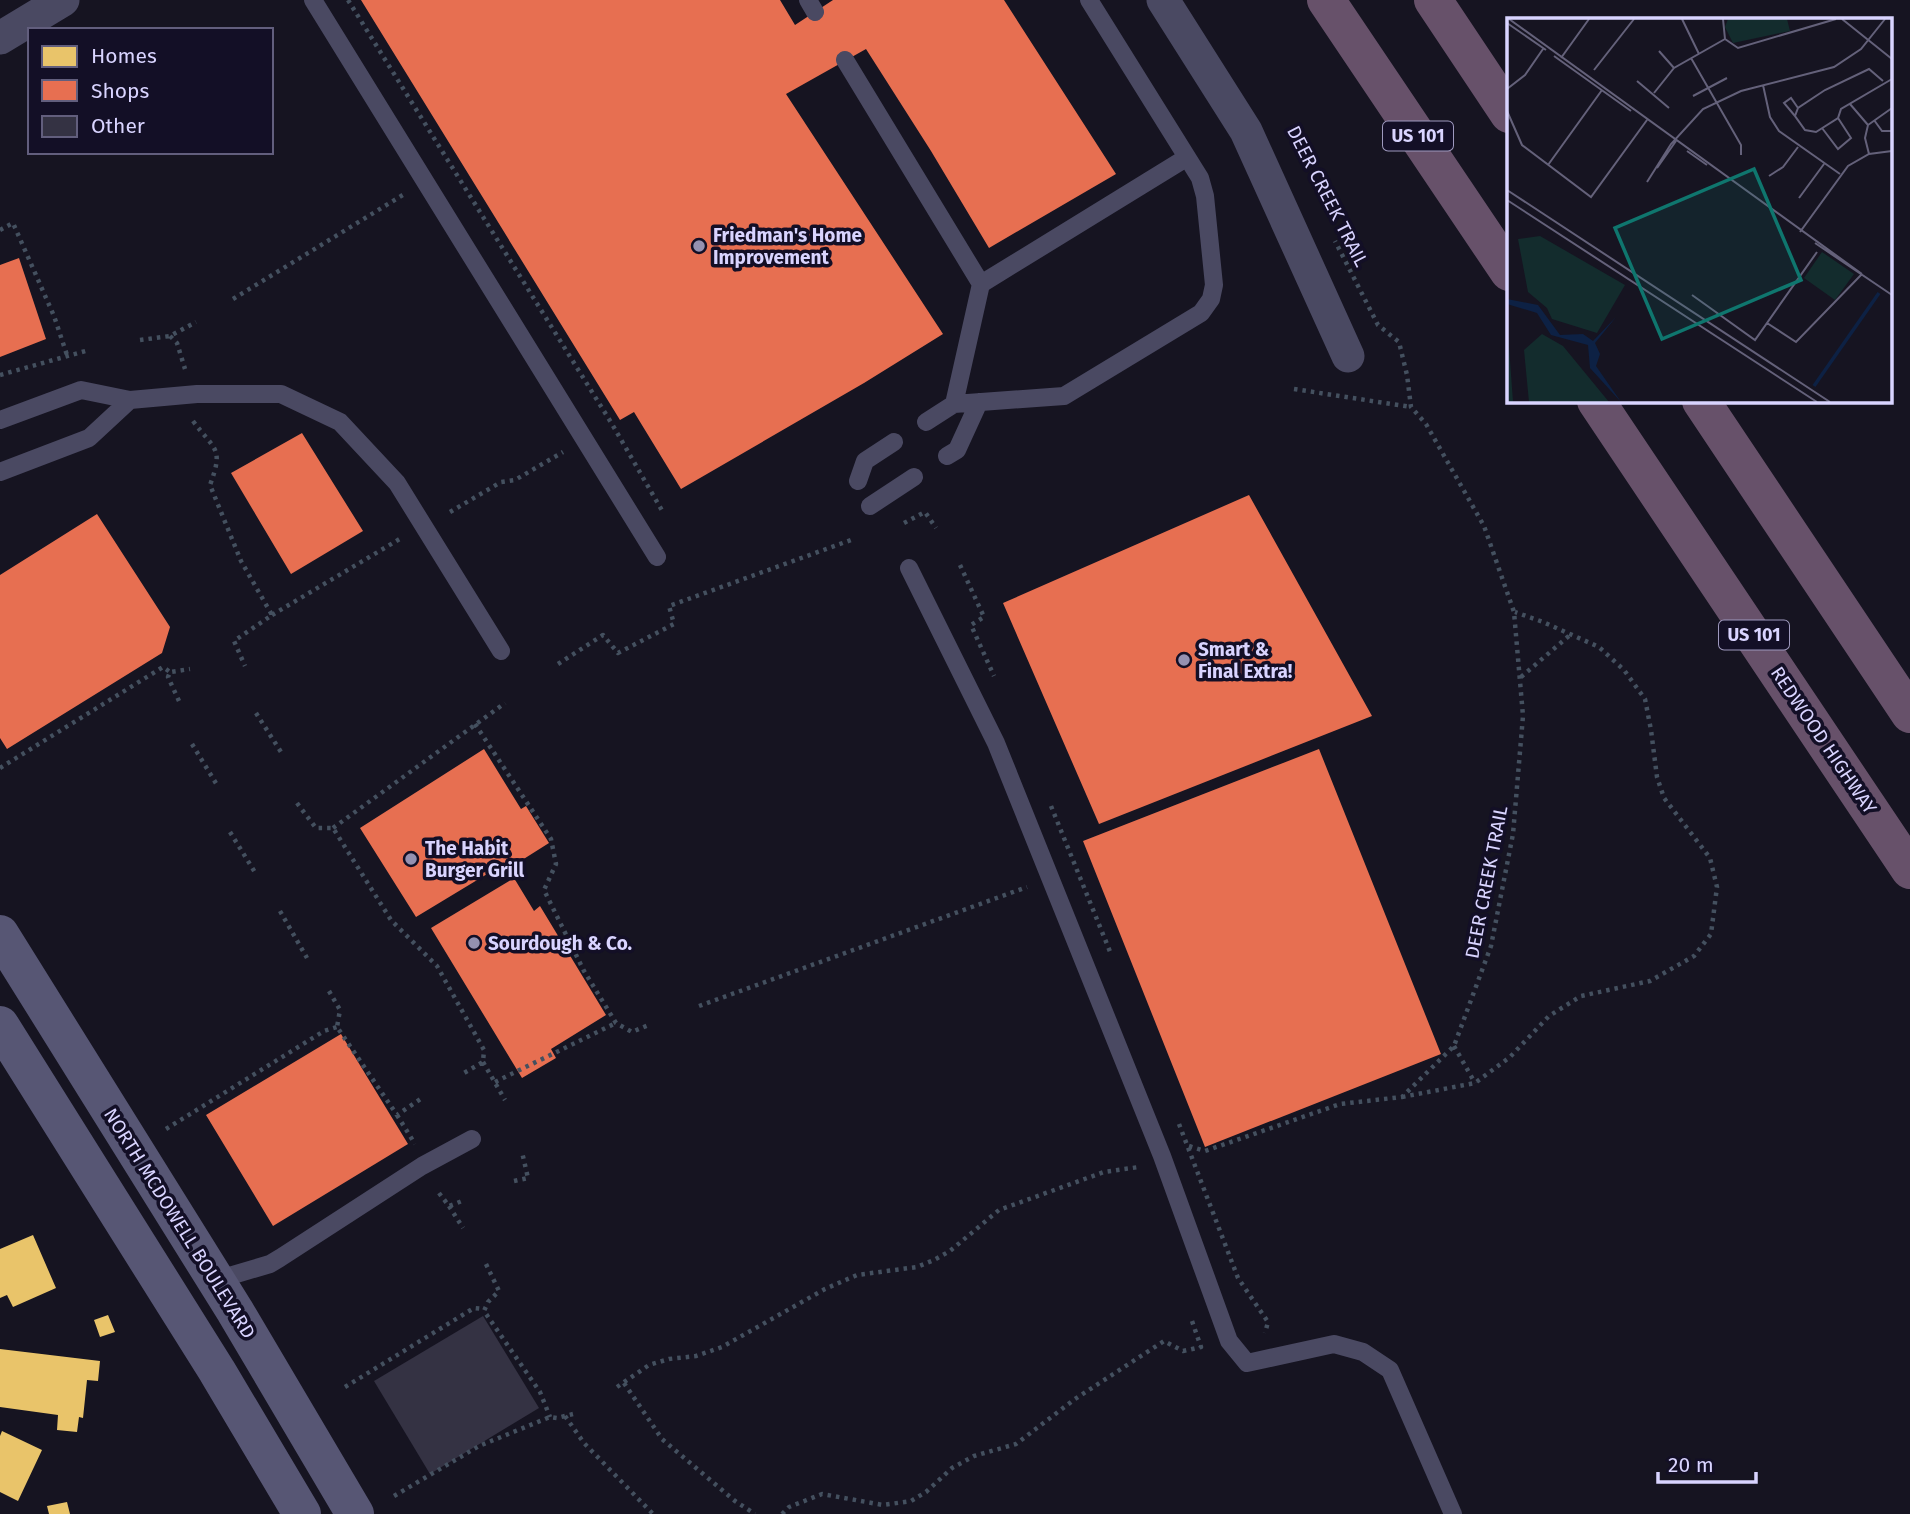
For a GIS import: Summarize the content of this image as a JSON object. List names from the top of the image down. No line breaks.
{"streets":{"highway":["US 101","REDWOOD HIGHWAY"],"main road":["NORTH MCDOWELL BOULEVARD"],"path":["DEER CREEK TRAIL"]},"places":["Friedman's Home Improvement","Smart & Final Extra!","The Habit Burger Grill","Sourdough & Co."],"legend":["Homes","Shops","Other"],"scale_bar":"20 m"}
